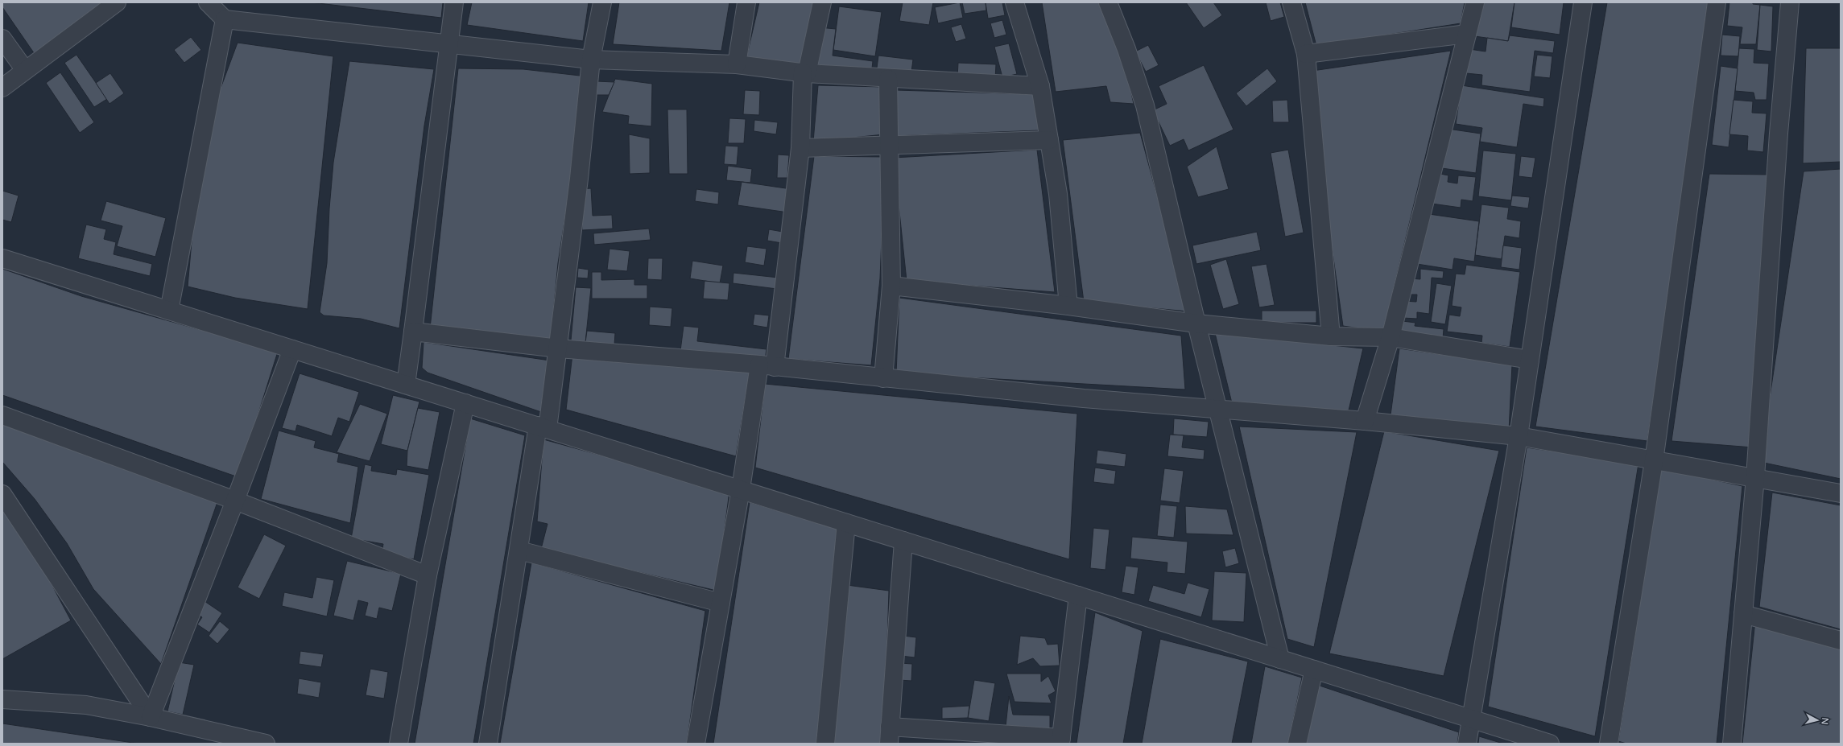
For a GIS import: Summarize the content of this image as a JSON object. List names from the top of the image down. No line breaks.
{"north":"right"}
